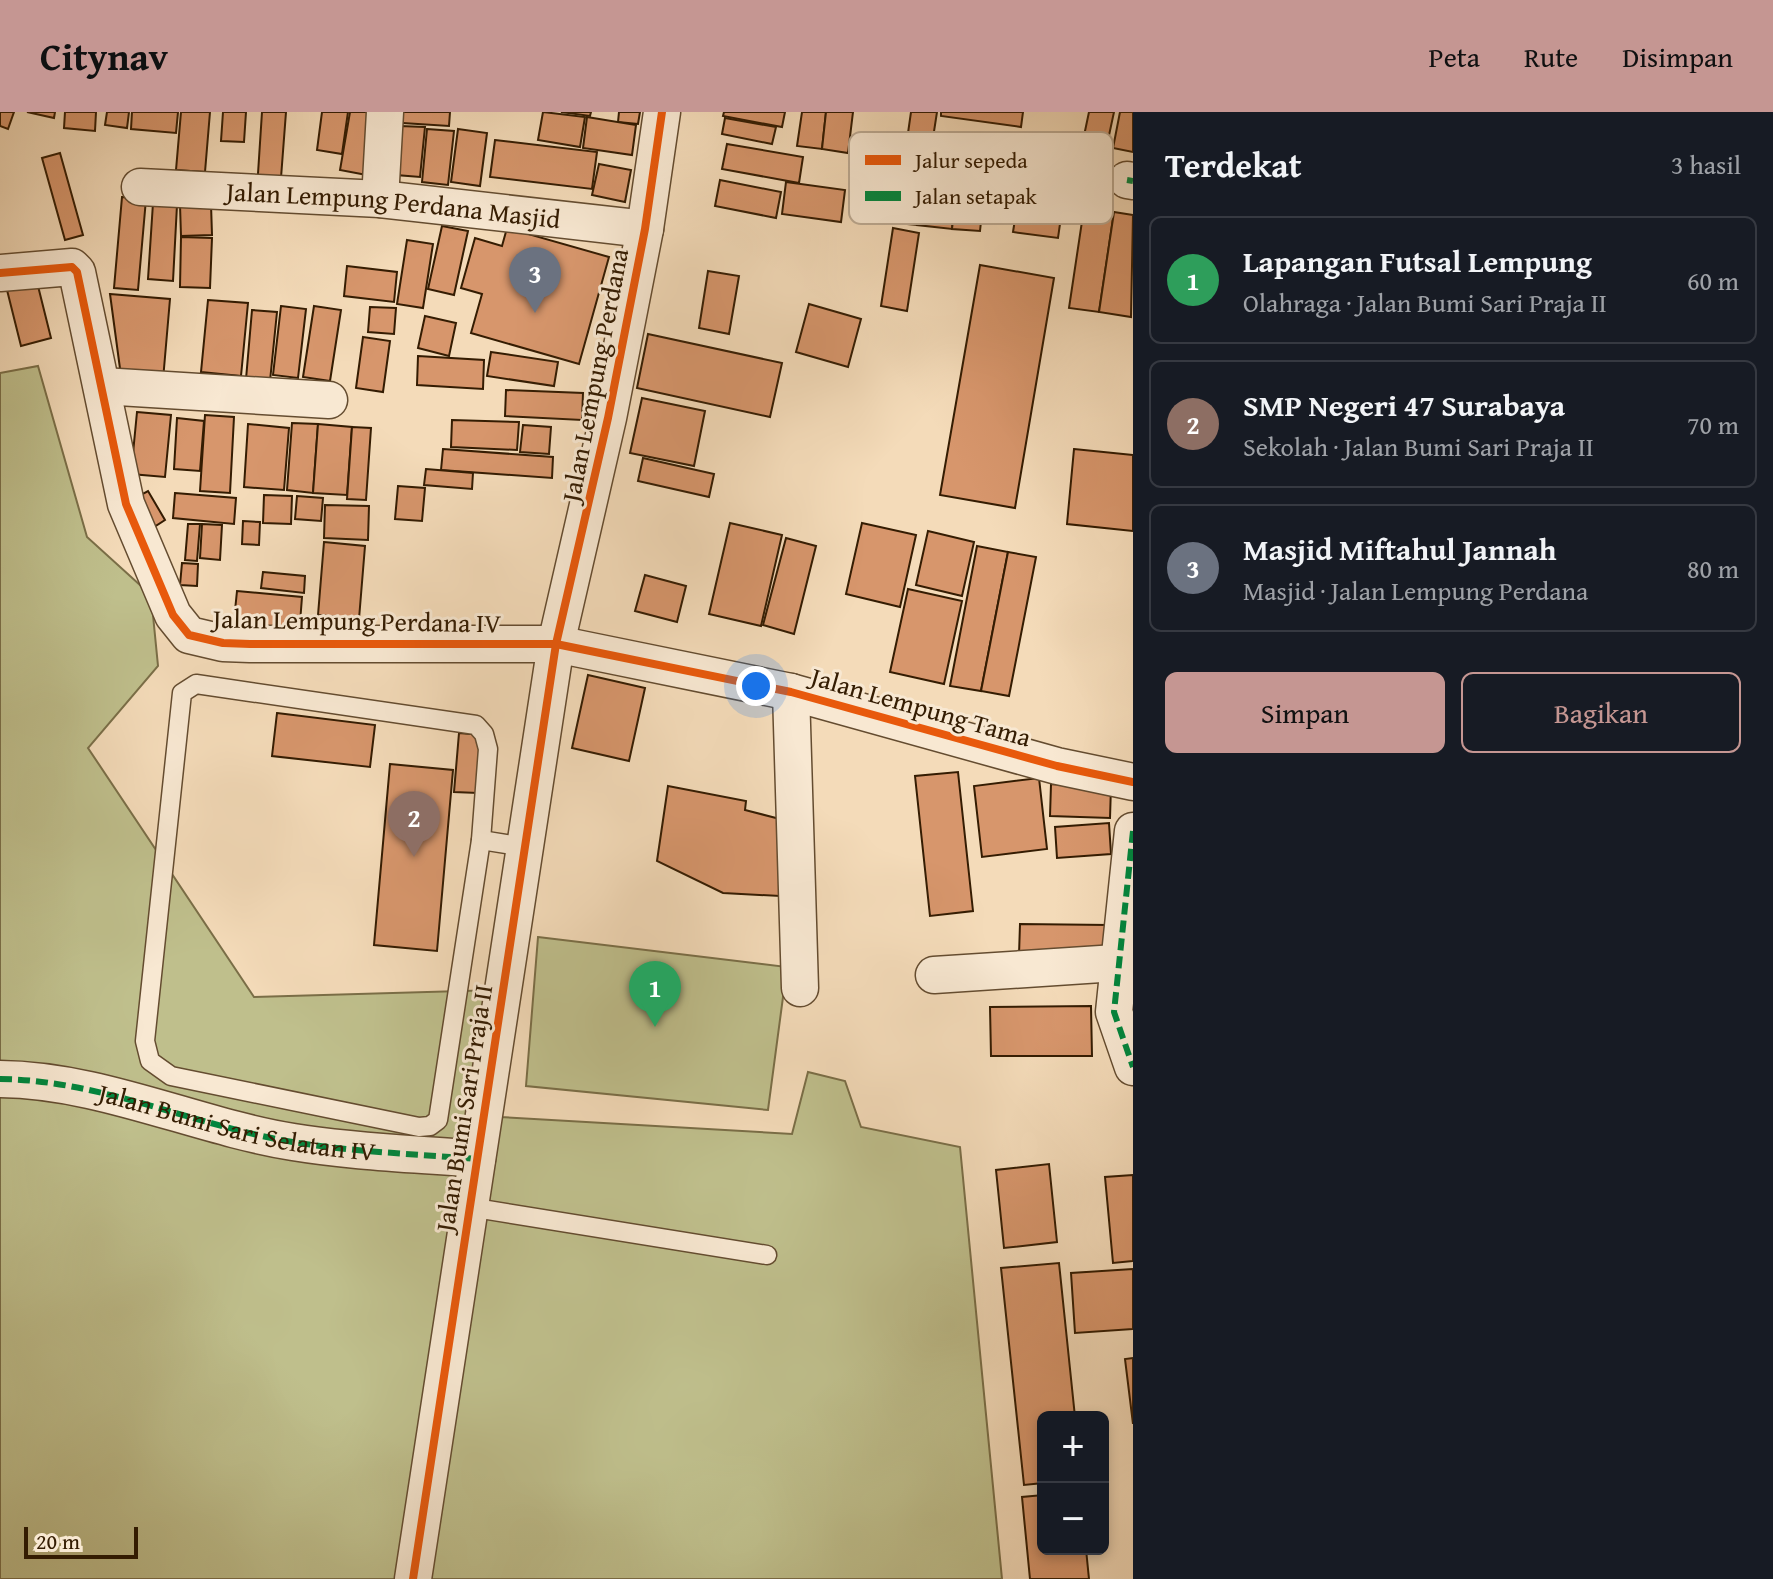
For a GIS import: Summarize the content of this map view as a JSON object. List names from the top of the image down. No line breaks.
{"streets":{"street":["Jalan Lempung Perdana Masjid","Jalan Lempung Perdana","Jalan Lempung Perdana IV","Jalan Lempung Tama","Jalan Bumi Sari Praja II","Jalan Bumi Sari Selatan IV"]},"crossings":[["Jalan Lempung Perdana Masjid","Jalan Lempung Perdana"],["Jalan Lempung Perdana","Jalan Lempung Perdana IV"],["Jalan Lempung Perdana","Jalan Lempung Tama"],["Jalan Lempung Perdana","Jalan Bumi Sari Praja II"],["Jalan Lempung Perdana IV","Jalan Lempung Tama"],["Jalan Lempung Perdana IV","Jalan Bumi Sari Praja II"],["Jalan Lempung Tama","Jalan Bumi Sari Praja II"],["Jalan Bumi Sari Praja II","Jalan Bumi Sari Selatan IV"]],"legend":["Jalur sepeda","Jalan setapak"],"scale_bar":"20 m","page":{"header":"Citynav","nav":["Peta","Rute","Disimpan"],"heading":["Terdekat","3 hasil"],"list":[{"mark":"1","name":"Lapangan Futsal Lempung","note":"Olahraga · Jalan Bumi Sari Praja II","value":"60 m"},{"mark":"2","name":"SMP Negeri 47 Surabaya","note":"Sekolah · Jalan Bumi Sari Praja II","value":"70 m"},{"mark":"3","name":"Masjid Miftahul Jannah","note":"Masjid · Jalan Lempung Perdana","value":"80 m"}],"pins":["3","2","1"],"buttons":["Simpan","Bagikan"],"map_buttons":["+","−"],"scale":"20 m"}}
